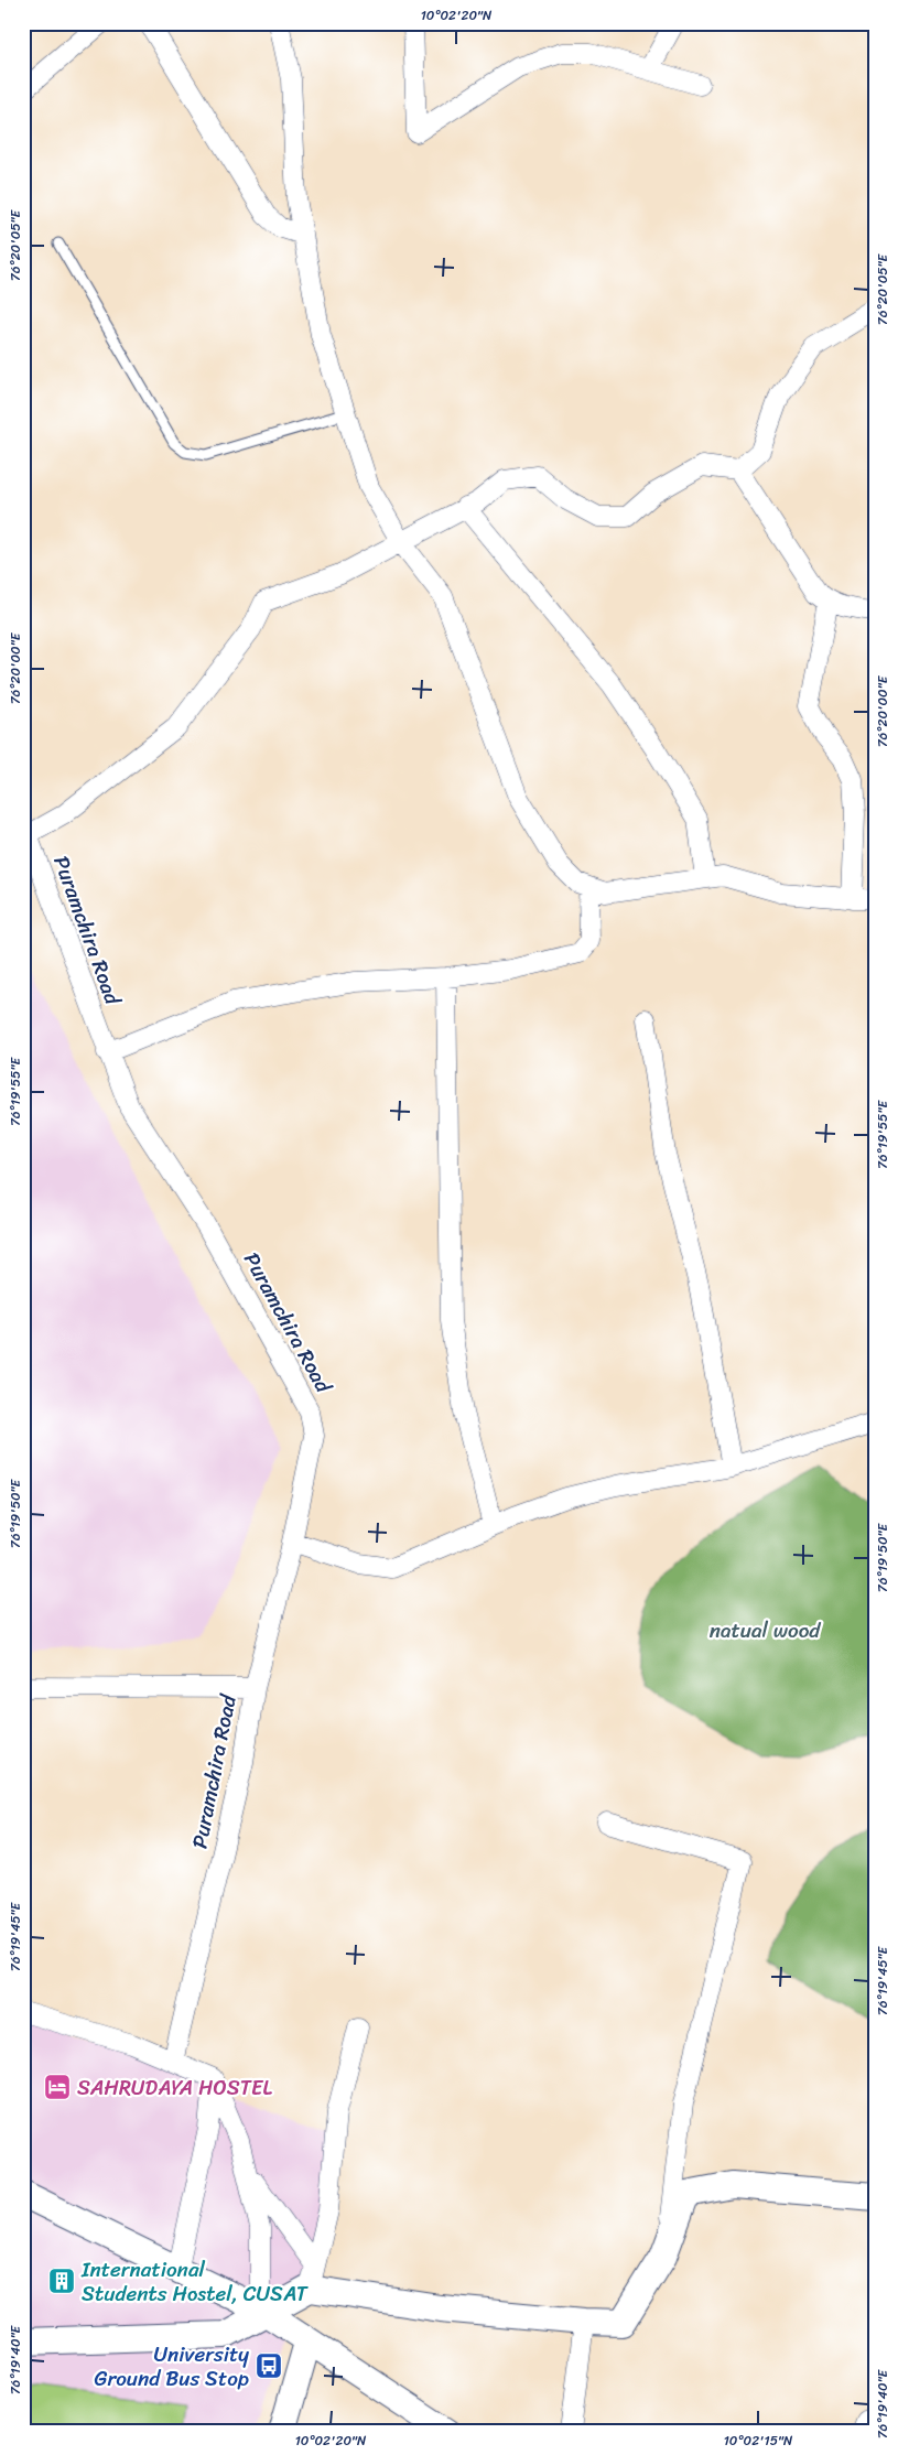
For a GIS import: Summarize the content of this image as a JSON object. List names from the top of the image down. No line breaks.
{"streets":{"street":["Puramchira Road"]},"parks":["natual wood"],"places":{"hotel":["SAHRUDAYA HOSTEL"],"building":["International Students Hostel, CUSAT"],"bus stop":["University Ground Bus Stop"]},"coordinates":["10°02'20\"N","76°20'05\"E","76°20'00\"E","76°19'55\"E","76°19'50\"E","76°19'45\"E","76°19'40\"E","10°02'15\"N"]}
